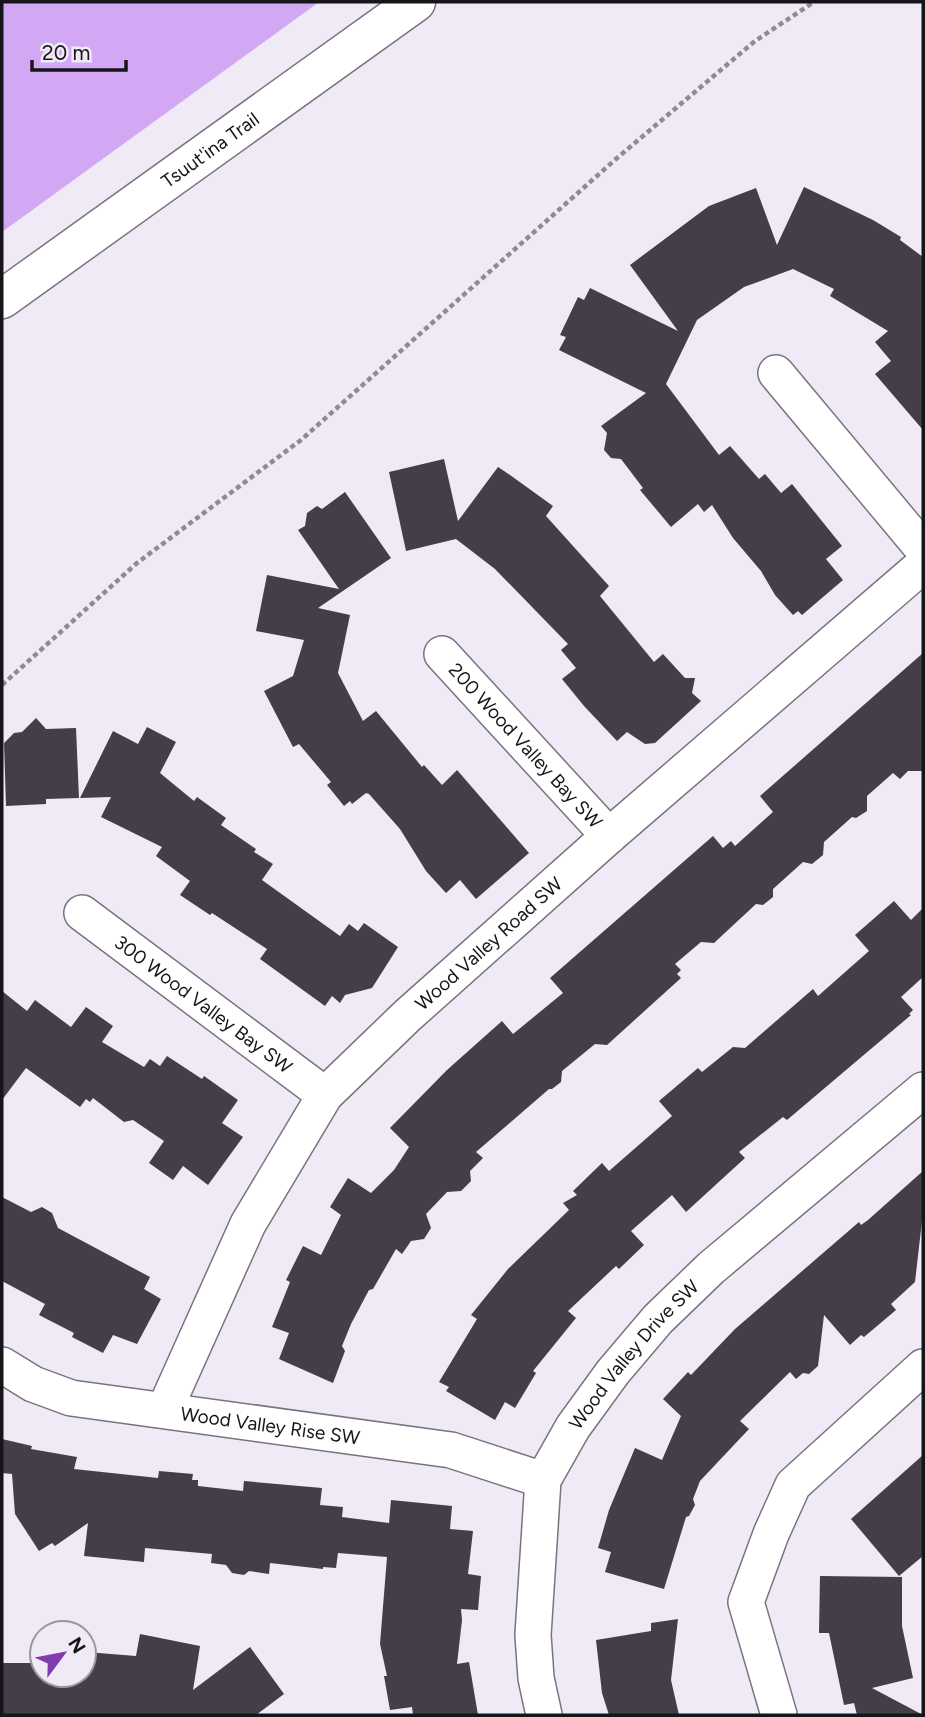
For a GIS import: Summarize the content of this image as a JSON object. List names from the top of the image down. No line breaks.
{"streets":{"highway":["Tsuut'ina Trail"],"street":["200 Wood Valley Bay SW","Wood Valley Road SW","300 Wood Valley Bay SW","Wood Valley Drive SW","Wood Valley Rise SW"]},"crossings":[["200 Wood Valley Bay SW","Wood Valley Road SW"],["Wood Valley Road SW","300 Wood Valley Bay SW"],["Wood Valley Road SW","Wood Valley Rise SW"],["Wood Valley Drive SW","Wood Valley Rise SW"]],"scale_bar":"20 m","north":"top right"}
